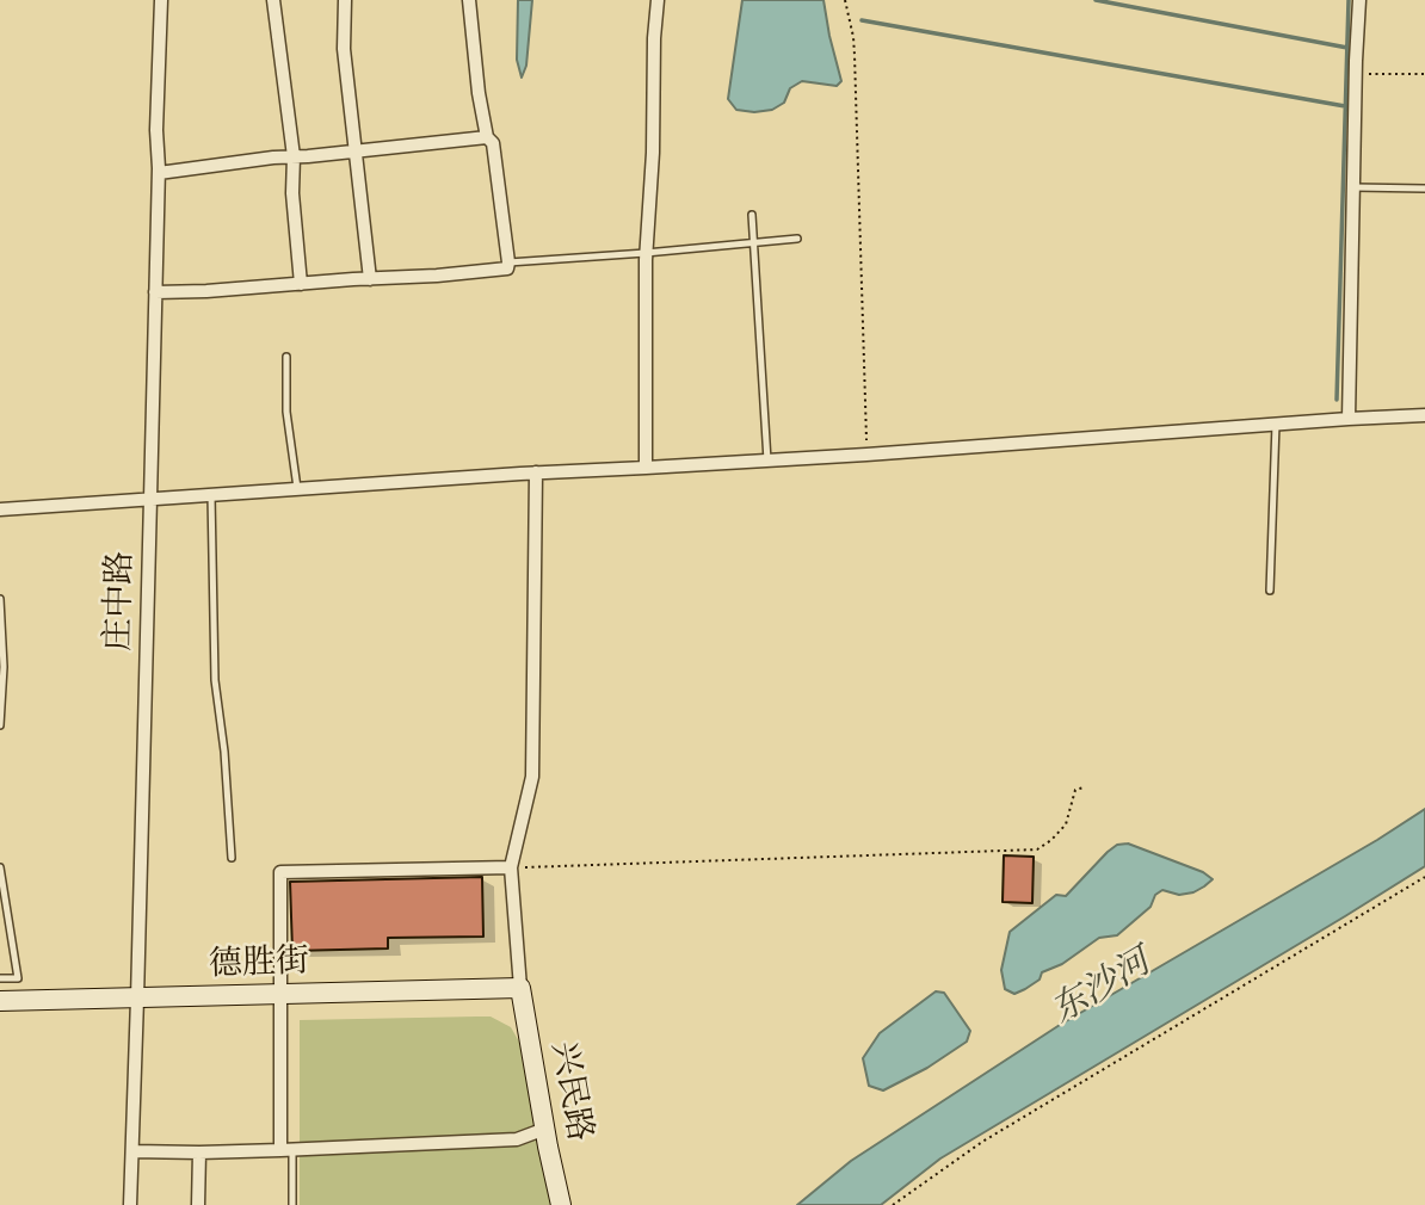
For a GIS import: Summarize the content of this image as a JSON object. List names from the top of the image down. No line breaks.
{"streets":{"street":["庄中路","德胜街","兴民路"]},"crossings":[["庄中路","德胜街"],["德胜街","兴民路"]],"water":["东沙河"]}
